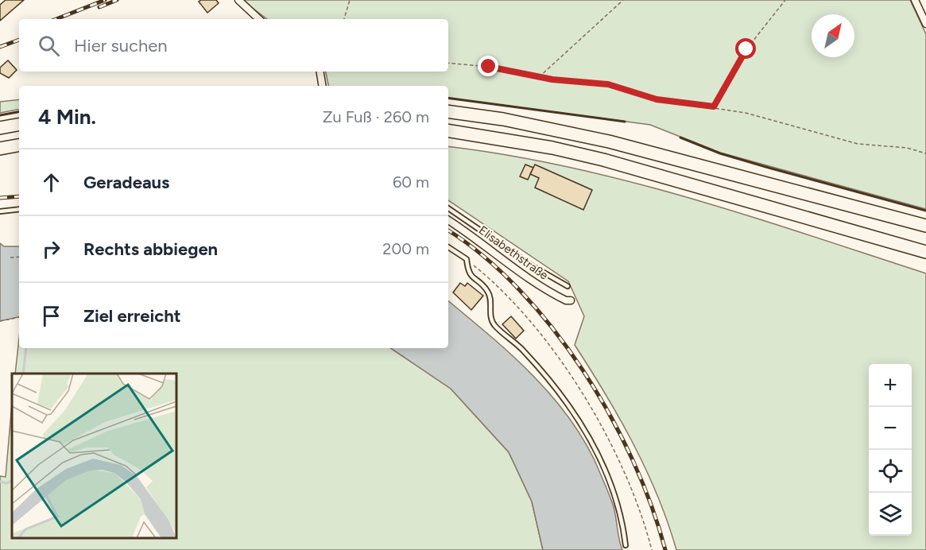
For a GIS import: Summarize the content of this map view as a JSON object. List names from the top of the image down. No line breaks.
{"streets":{"street":["Elisabethstraße"]},"north":"top right","page":{"search":"Hier suchen","heading":["4 Min.","Zu Fuß · 260 m"],"list":[["Geradeaus","60 m"],["Rechts abbiegen","200 m"],"Ziel erreicht"],"map_buttons":["+","−"]}}
